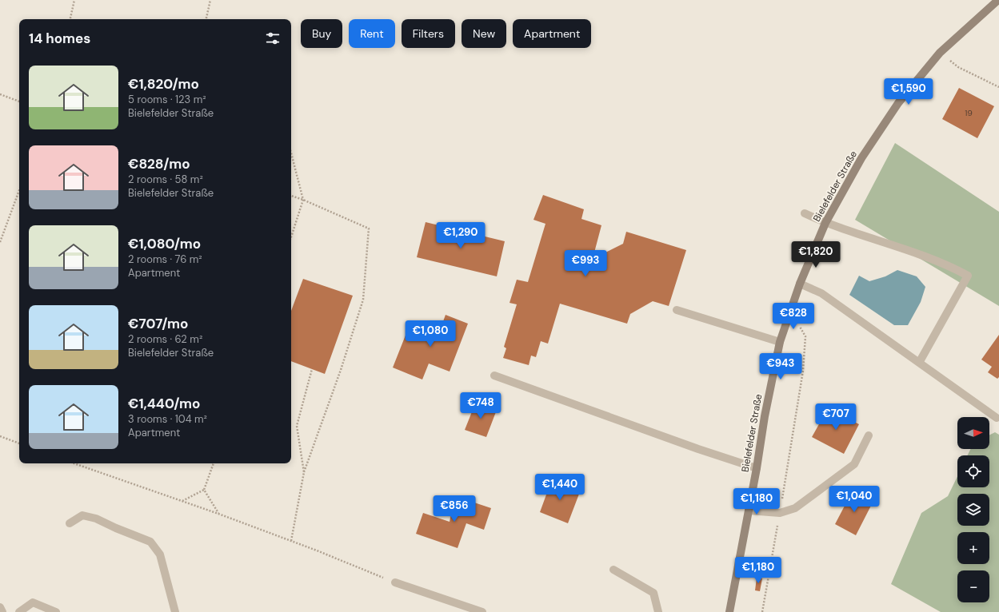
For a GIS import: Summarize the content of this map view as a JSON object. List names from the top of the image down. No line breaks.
{"streets":{"main road":["Bielefelder Straße"]},"house_numbers":["19"],"north":"right","page":{"chip":["Buy","Rent","Filters","New","Apartment"],"heading":"14 homes","list":[{"name":"€1,820/mo","note":"5 rooms · 123 m² · Bielefelder Straße"},{"name":"€828/mo","note":"2 rooms · 58 m² · Bielefelder Straße"},{"name":"€1,080/mo","note":"2 rooms · 76 m² · Apartment"},{"name":"€707/mo","note":"2 rooms · 62 m² · Bielefelder Straße"},{"name":"€1,440/mo","note":"3 rooms · 104 m² · Apartment"}],"price":["€1,590","€1,290","€1,820","€993","€828","€1,080","€943","€748","€707","€1,440","€1,040","€1,180","€856","€1,180"],"map_buttons":["+","−"]}}
